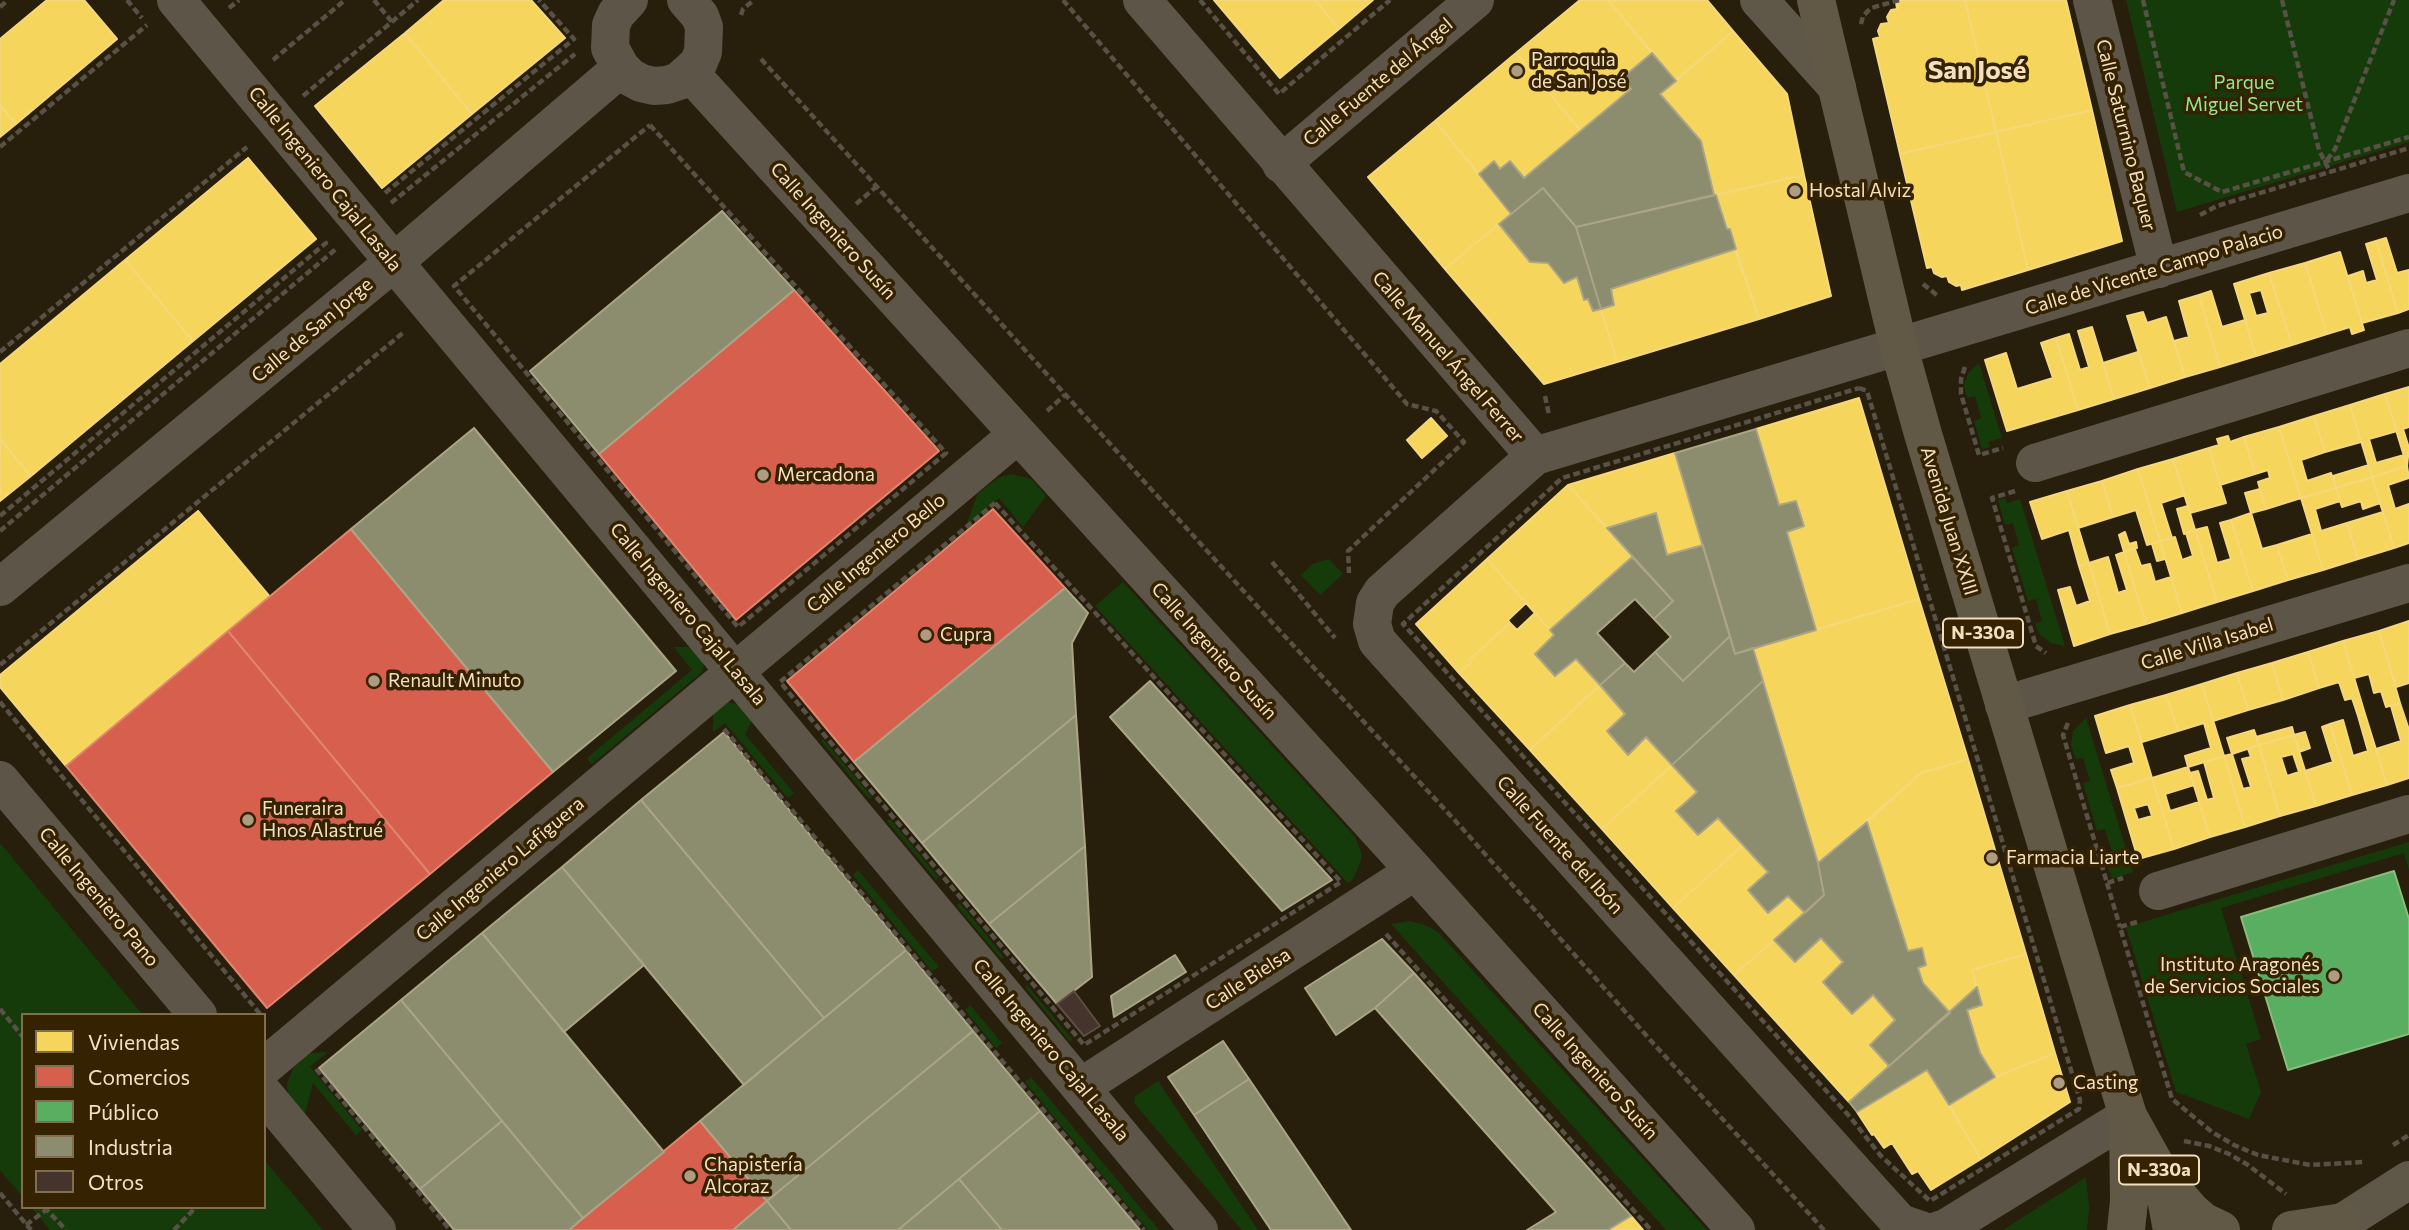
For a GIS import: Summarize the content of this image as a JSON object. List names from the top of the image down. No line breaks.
{"streets":{"highway":["Avenida Juan XXIII","N-330a"],"street":["Calle Fuente del Ángel","Calle Saturnino Baquer","Calle Ingeniero Cajal Lasala","Calle Ingeniero Susín","Calle de Vicente Campo Palacio","Calle de San Jorge","Calle Manuel Ángel Ferrer","Calle Ingeniero Bello","Calle Villa Isabel","Calle Fuente del Ibón","Calle Ingeniero Lafiguera","Calle Ingeniero Pano","Calle Bielsa"]},"crossings":[["Calle Fuente del Ángel","Calle Manuel Ángel Ferrer"],["Calle Saturnino Baquer","Calle de Vicente Campo Palacio"],["Calle Ingeniero Cajal Lasala","Calle de San Jorge"],["Calle Ingeniero Cajal Lasala","Calle Ingeniero Bello"],["Calle Ingeniero Cajal Lasala","Calle Ingeniero Lafiguera"],["Calle Ingeniero Cajal Lasala","Calle Bielsa"],["Calle Ingeniero Susín","Calle Ingeniero Bello"],["Calle Ingeniero Susín","Calle Bielsa"],["Calle de Vicente Campo Palacio","Calle Manuel Ángel Ferrer"],["Calle de Vicente Campo Palacio","Avenida Juan XXIII"],["Calle Manuel Ángel Ferrer","Avenida Juan XXIII"],["Calle Manuel Ángel Ferrer","Calle Fuente del Ibón"],["Avenida Juan XXIII","Calle Villa Isabel"],["Calle Ingeniero Bello","Calle Ingeniero Lafiguera"]],"districts":["San José"],"parks":["Parque Miguel Servet"],"places":["Parroquia de San José","Hostal Alviz","Mercadona","Cupra","Renault Minuto","Funeraira Hnos Alastrué","Farmacia Liarte","Instituto Aragonés de Servicios Sociales","Casting","Chapistería Alcoraz"],"legend":["Viviendas","Comercios","Público","Industria","Otros"]}
